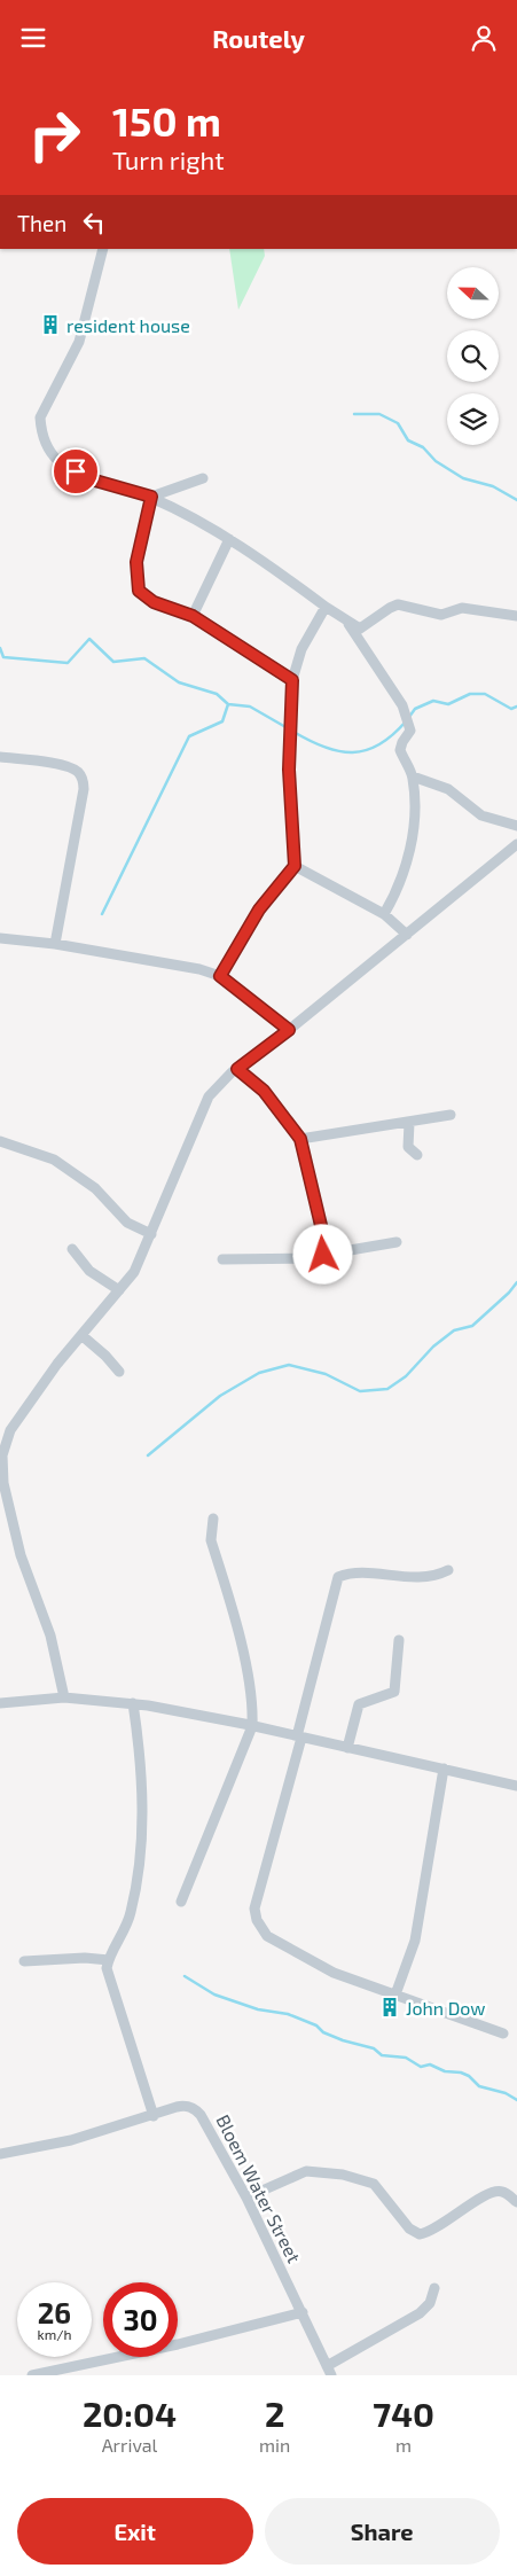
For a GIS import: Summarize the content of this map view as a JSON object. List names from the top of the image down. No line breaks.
{"streets":{"street":["Bloem Water Street"]},"places":{"building":["resident house","John Dow"]},"north":"left","page":{"header":"Routely","turn":["150 m","Turn right"],"then":"Then","speed":"26 km/h","limit":"30","eta":["20:04","Arrival","2","min","740","m"],"buttons":["Exit","Share"]}}
